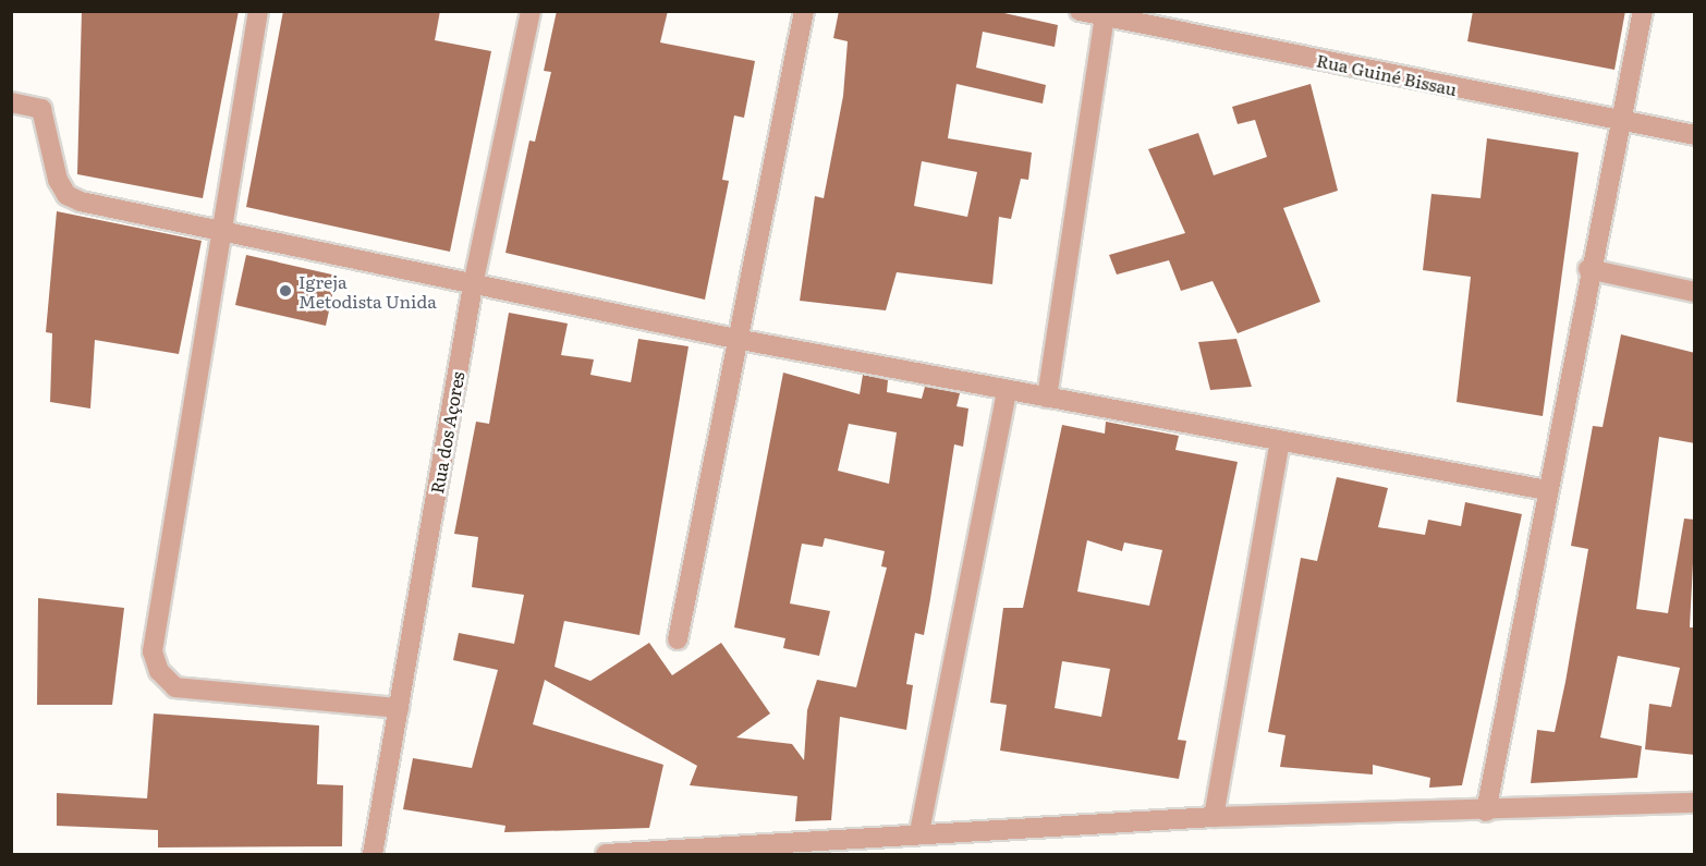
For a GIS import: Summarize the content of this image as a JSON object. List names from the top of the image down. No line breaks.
{"streets":{"street":["Rua Guiné Bissau","Rua dos Açores"]},"places":["Igreja Metodista Unida"]}
